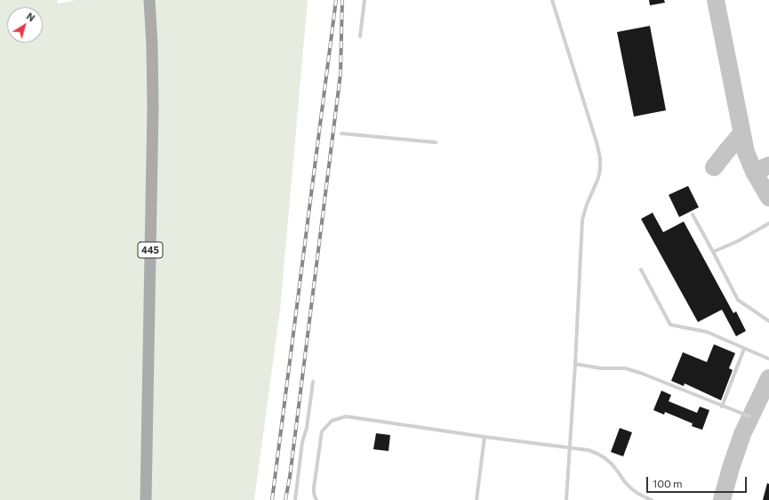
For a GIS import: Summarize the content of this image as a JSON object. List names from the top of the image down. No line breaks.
{"streets":{"main road":["445"]},"scale_bar":"100 m","north":"top right"}
